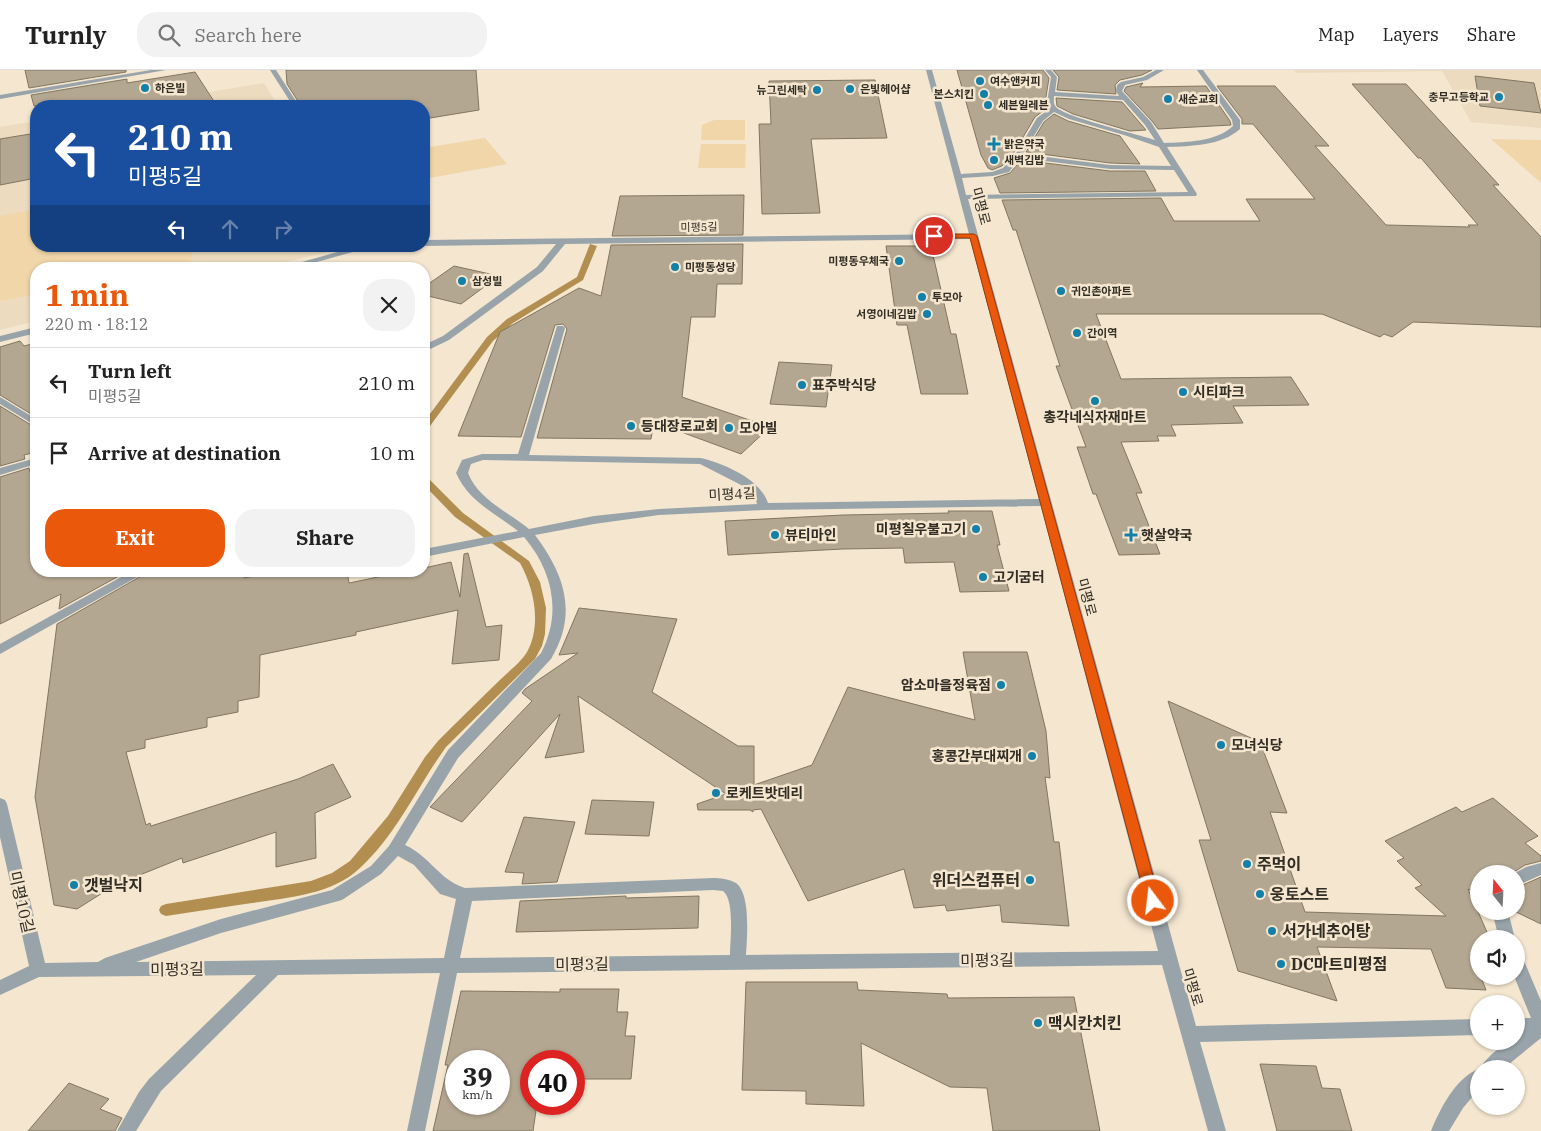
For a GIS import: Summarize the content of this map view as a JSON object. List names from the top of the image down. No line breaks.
{"streets":{"street":["미평로","미평5길","미평4길","미평10길","미평3길"]},"crossings":[["미평로","미평5길"],["미평로","미평4길"],["미평로","미평3길"],["미평10길","미평3길"]],"places":{"other":["여수앤커피","하은빌","은빛헤어샵","뉴그린세탁","본스치킨","충무고등학교","새순교회","세븐일레븐","새벽김밥","미평동우체국","미평동성당","삼성빌","귀인촌아파트","투모아","서영이네김밥","간이역","표주박식당","시티파크","총각네식자재마트","등대장로교회","모아빌","미평칠우불고기","뷰티마인","고기굼터","암소마을정육점","모녀식당","홍콩간부대찌개","로케트밧데리","주먹이","위더스컴퓨터","갯벌낙지","웅토스트","서가네추어탕","DC마트미평점","맥시칸치킨"],"health":["밝은약국","햇살약국"]},"north":"top","page":{"header":"Turnly","search":"Search here","nav":["Map","Layers","Share"],"turn":["210 m","미평5길"],"heading":["1 min","220 m · 18:12"],"list":[{"name":"Turn left","note":"미평5길","value":"210 m"},{"name":"Arrive at destination","value":"10 m"}],"buttons":["Exit","Share"],"map_buttons":["+","−"],"speed":"39 km/h","limit":"40"}}
